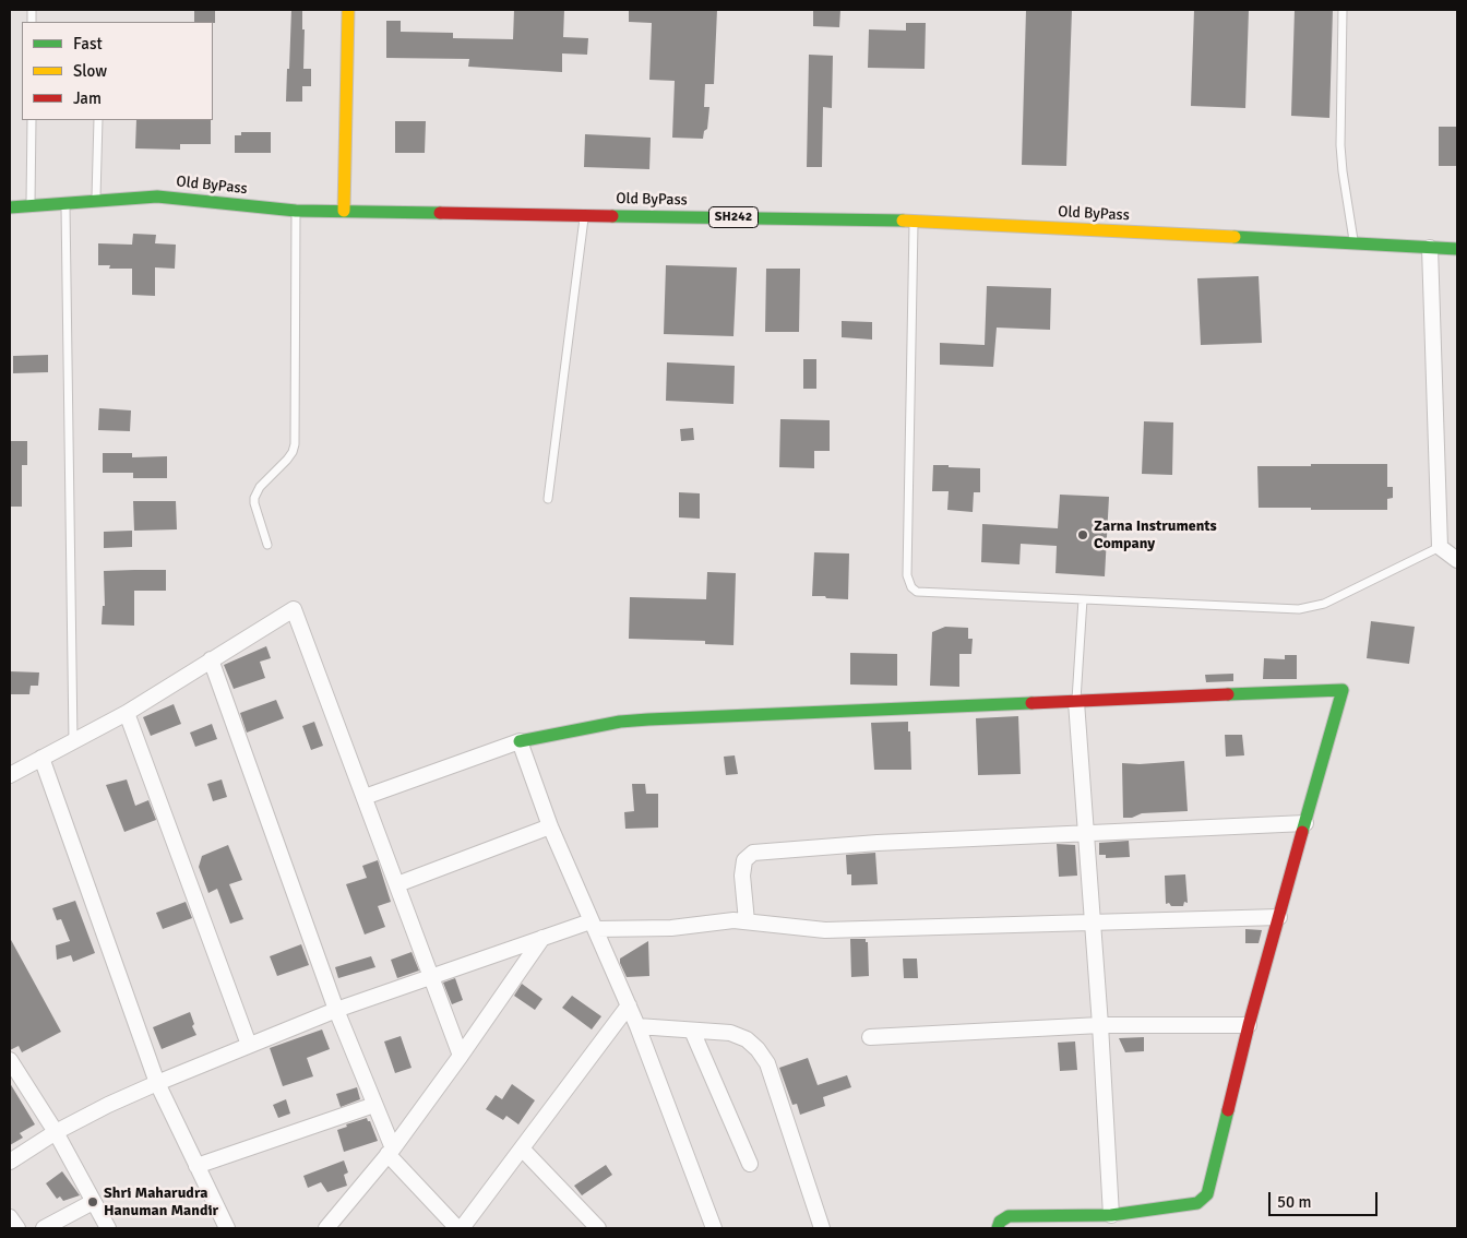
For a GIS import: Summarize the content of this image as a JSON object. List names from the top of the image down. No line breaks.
{"streets":{"street":["Old ByPass","SH242"]},"places":["Zarna Instruments Company","Shri Maharudra Hanuman Mandir"],"legend":["Fast","Slow","Jam"],"scale_bar":"50 m"}
